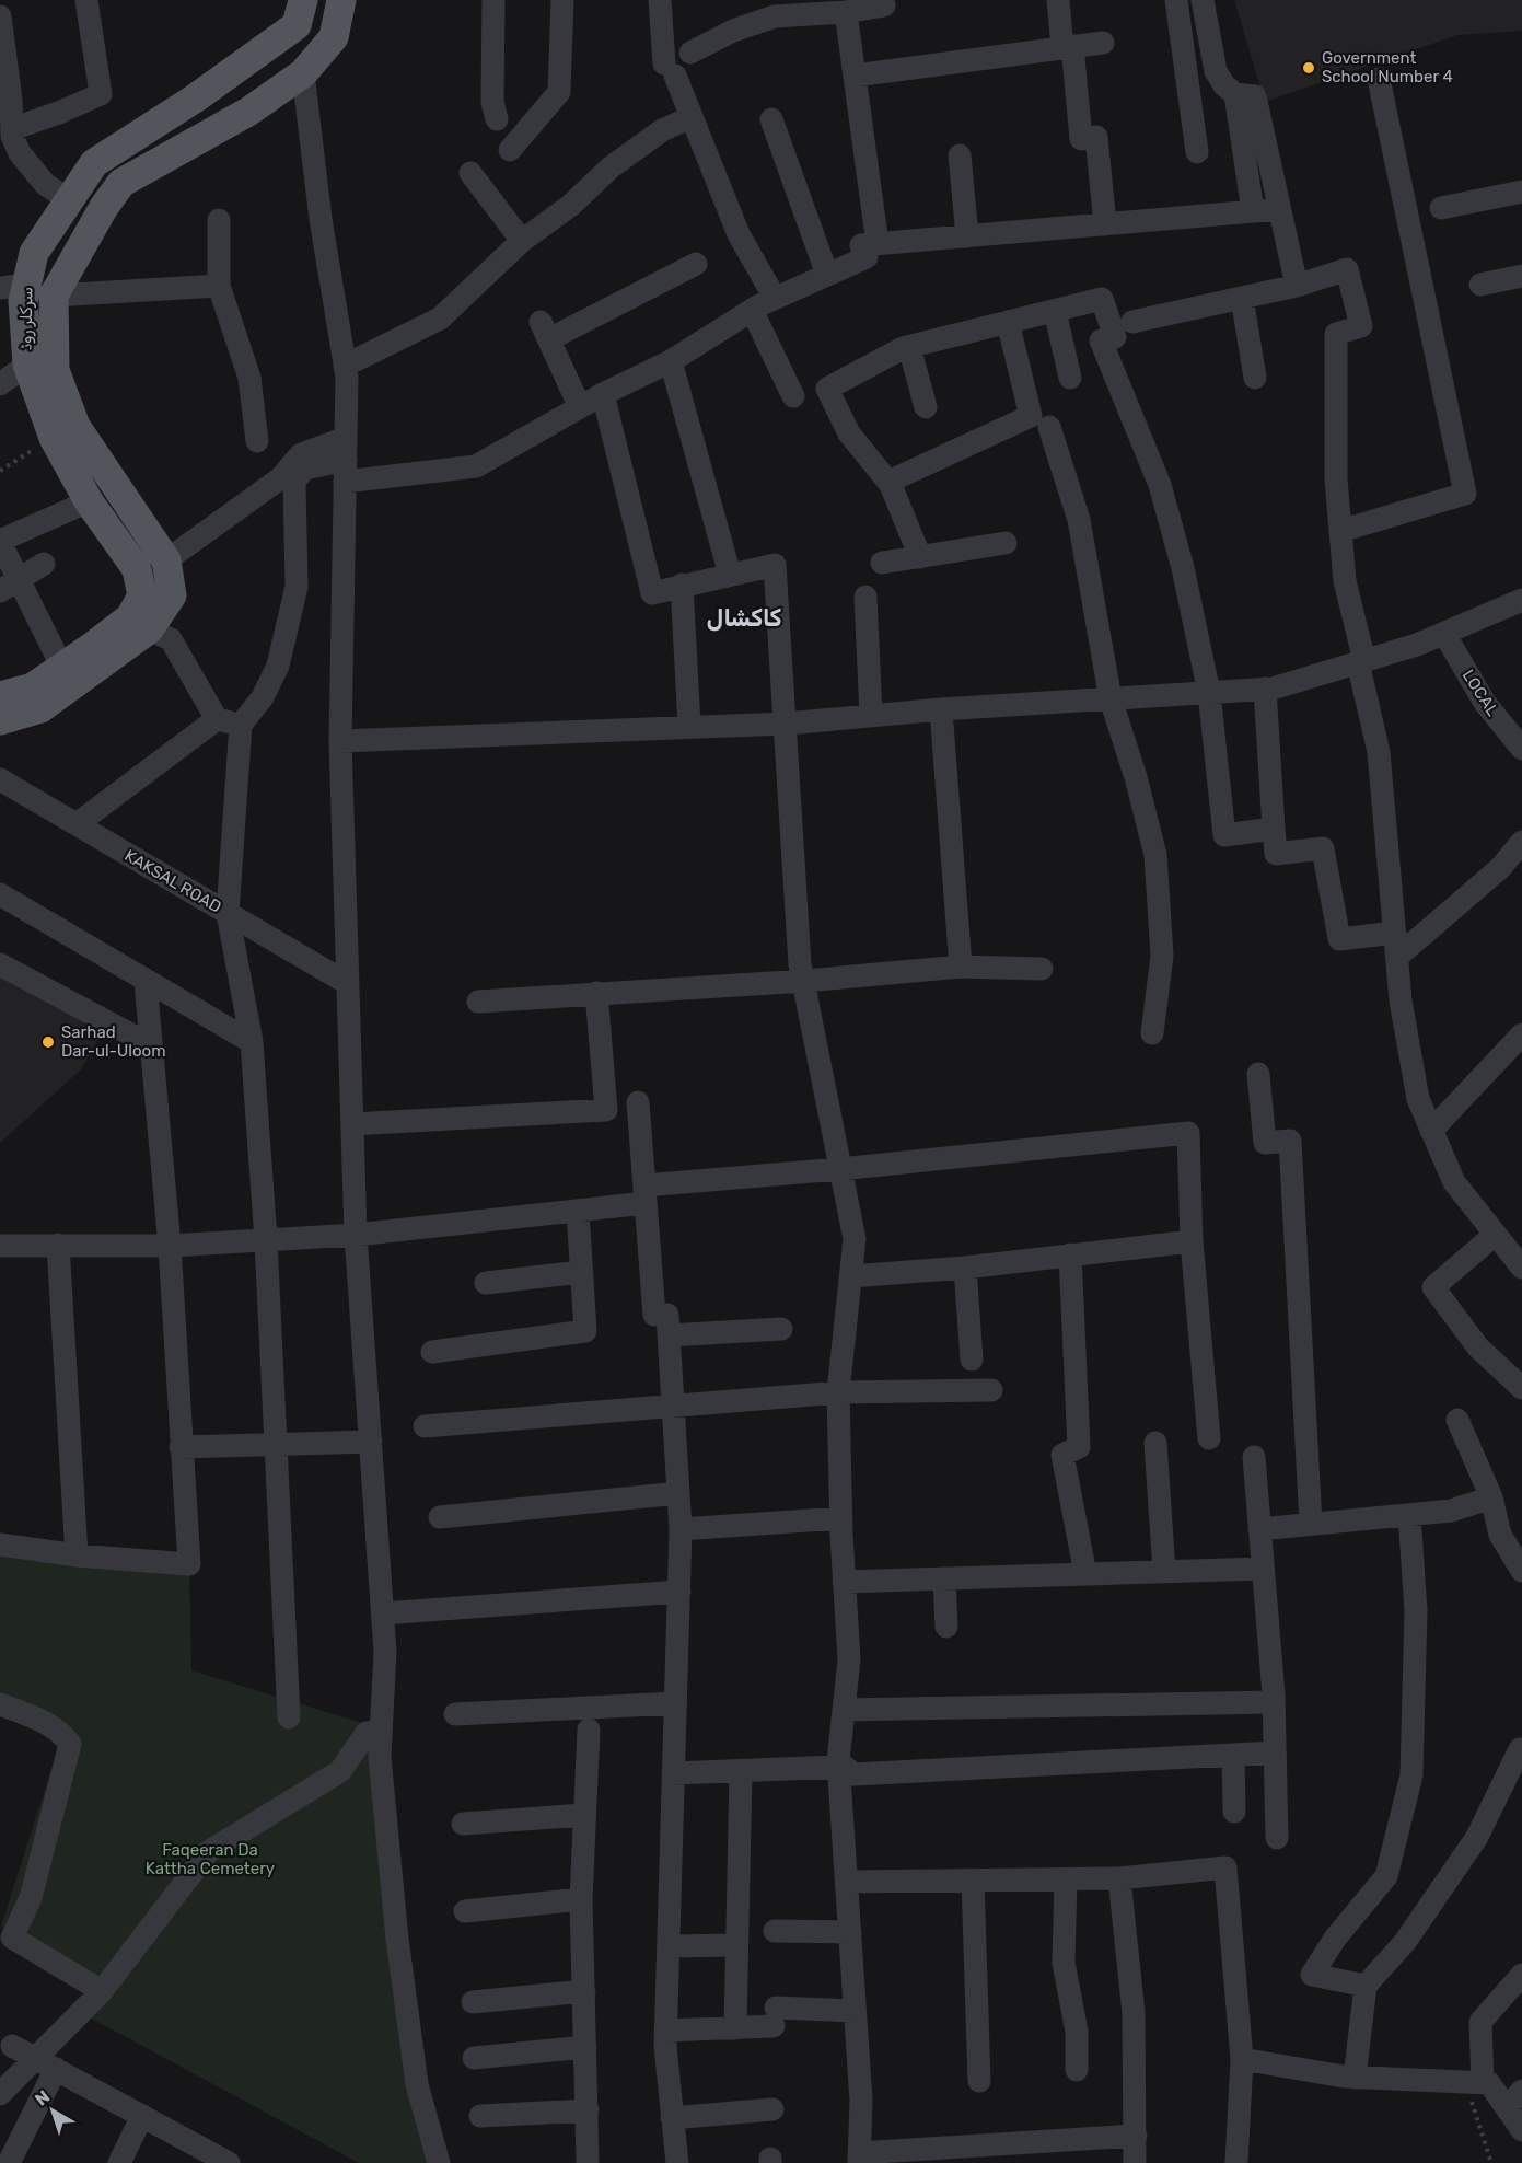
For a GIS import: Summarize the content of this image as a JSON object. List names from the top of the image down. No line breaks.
{"streets":{"main road":["سرکلر روڈ"],"street":["LOCAL","KAKSAL ROAD"]},"districts":["کاکشال"],"parks":["Faqeeran Da Kattha Cemetery"],"places":["Government School Number 4","Sarhad Dar-ul-Uloom"],"north":"top left"}
